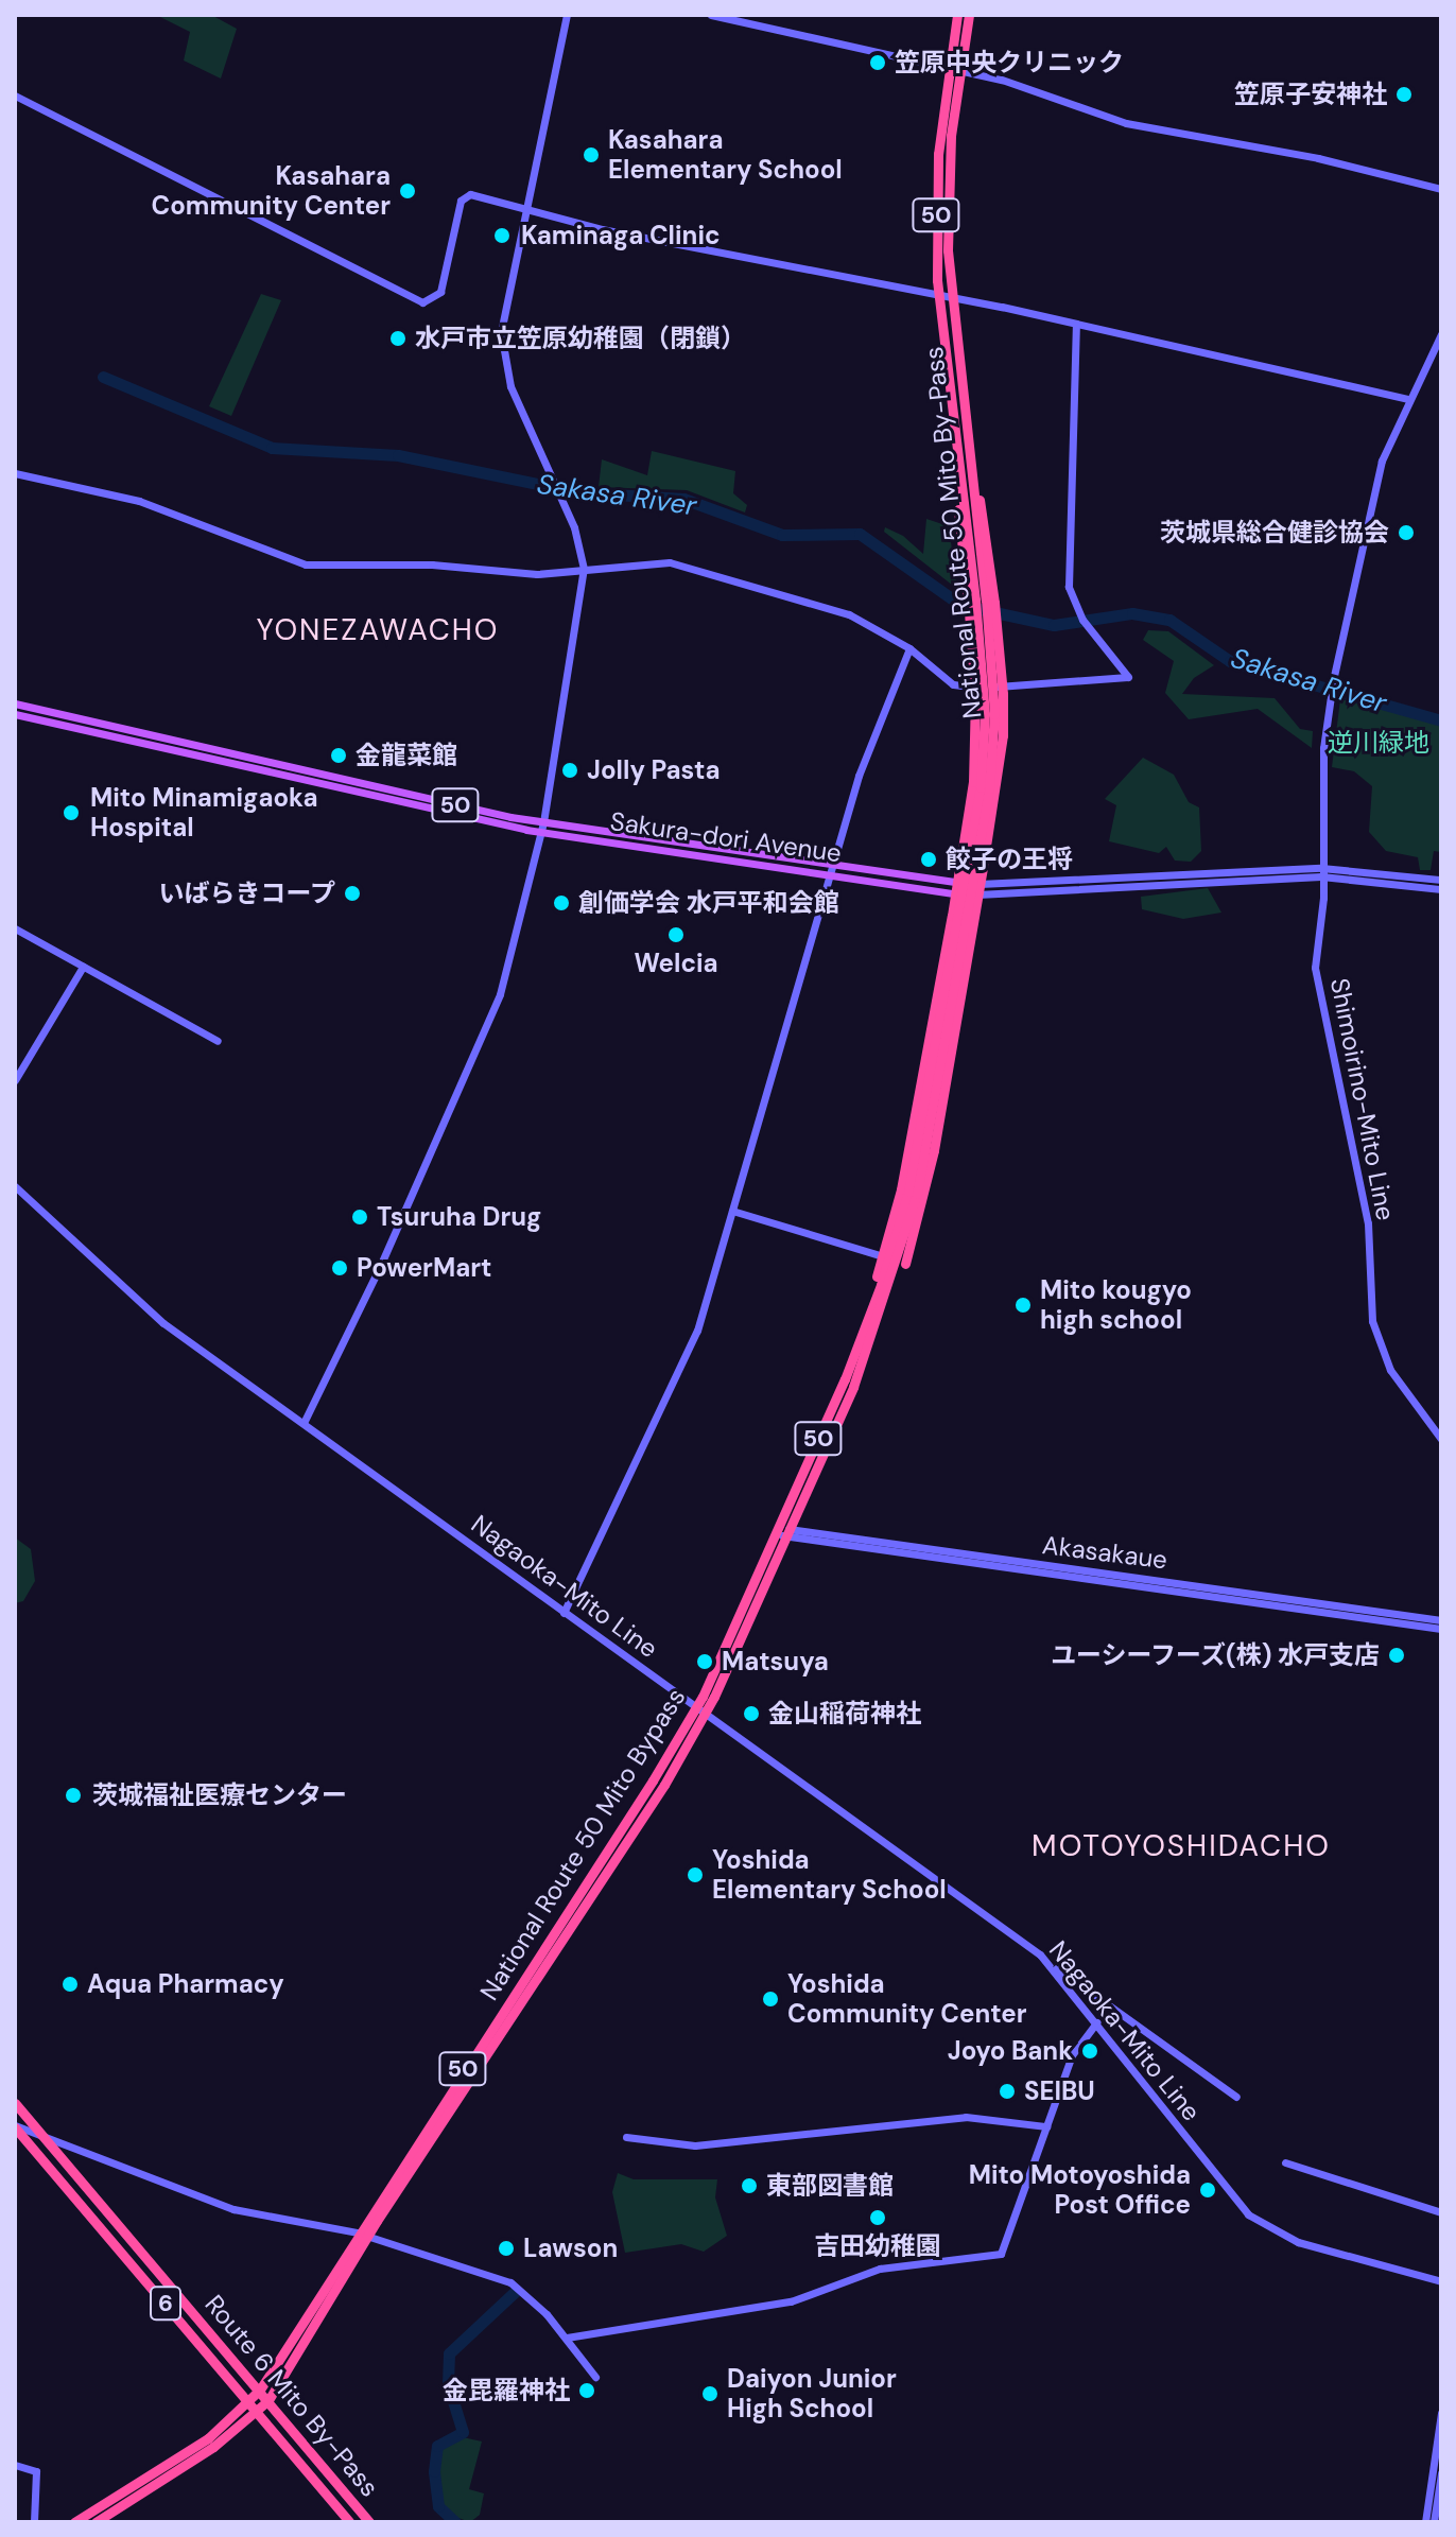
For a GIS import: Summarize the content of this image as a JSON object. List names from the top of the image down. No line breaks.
{"streets":{"highway":["50","National Route 50 Mito By-Pass","National Route 50 Mito Bypass","6","Route 6 Mito By-Pass"],"main road":["Sakura-dori Avenue"],"street":["Shimoirino-Mito Line","Akasakaue","Nagaoka-Mito Line"]},"crossings":[["50","National Route 50 Mito By-Pass"],["50","Akasakaue"],["50","National Route 50 Mito Bypass"],["50","Route 6 Mito By-Pass"],["National Route 50 Mito By-Pass","National Route 50 Mito Bypass"],["Sakura-dori Avenue","Shimoirino-Mito Line"],["Akasakaue","National Route 50 Mito Bypass"],["Nagaoka-Mito Line","National Route 50 Mito Bypass"],["National Route 50 Mito Bypass","Route 6 Mito By-Pass"]],"districts":["YONEZAWACHO","MOTOYOSHIDACHO"],"water":["Sakasa River"],"parks":["逆川緑地"],"places":["笠原中央クリニック","笠原子安神社","Kasahara Elementary School","Kasahara Community Center","Kaminaga Clinic","水戸市立笠原幼稚園（閉鎖）","茨城県総合健診協会","金龍菜館","Jolly Pasta","Mito Minamigaoka Hospital","餃子の王将","いばらきコープ","創価学会 水戸平和会館","Welcia","Tsuruha Drug","PowerMart","Mito kougyo high school","ユーシーフーズ(株) 水戸支店","Matsuya","金山稲荷神社","茨城福祉医療センター","Yoshida Elementary School","Aqua Pharmacy","Yoshida Community Center","Joyo Bank","SEIBU","東部図書館","Mito Motoyoshida Post Office","吉田幼稚園","Lawson","金毘羅神社","Daiyon Junior High School"]}
